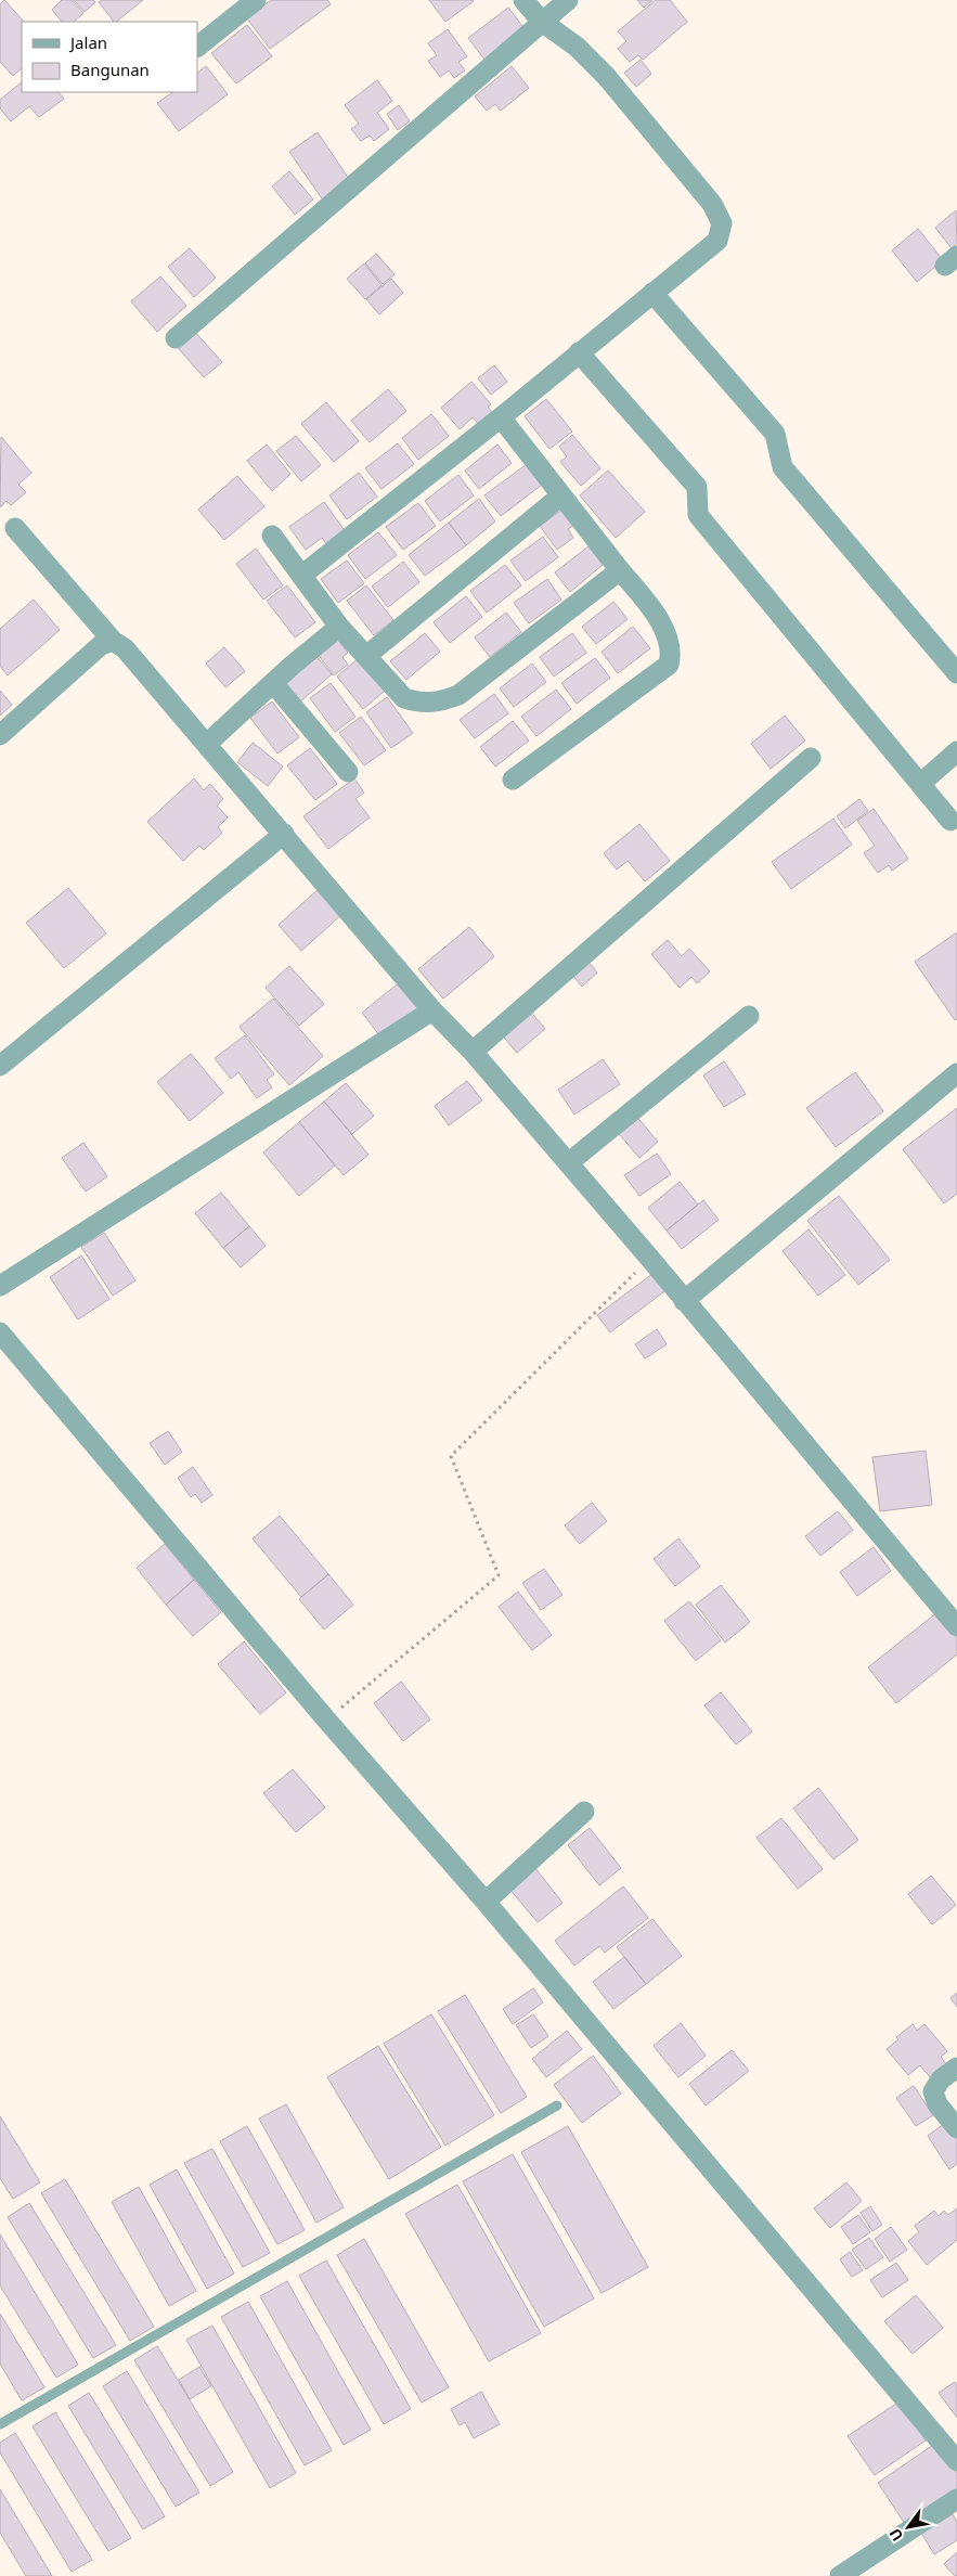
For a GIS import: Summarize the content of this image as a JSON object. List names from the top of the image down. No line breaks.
{"legend":["Jalan","Bangunan"],"north":"bottom left"}
